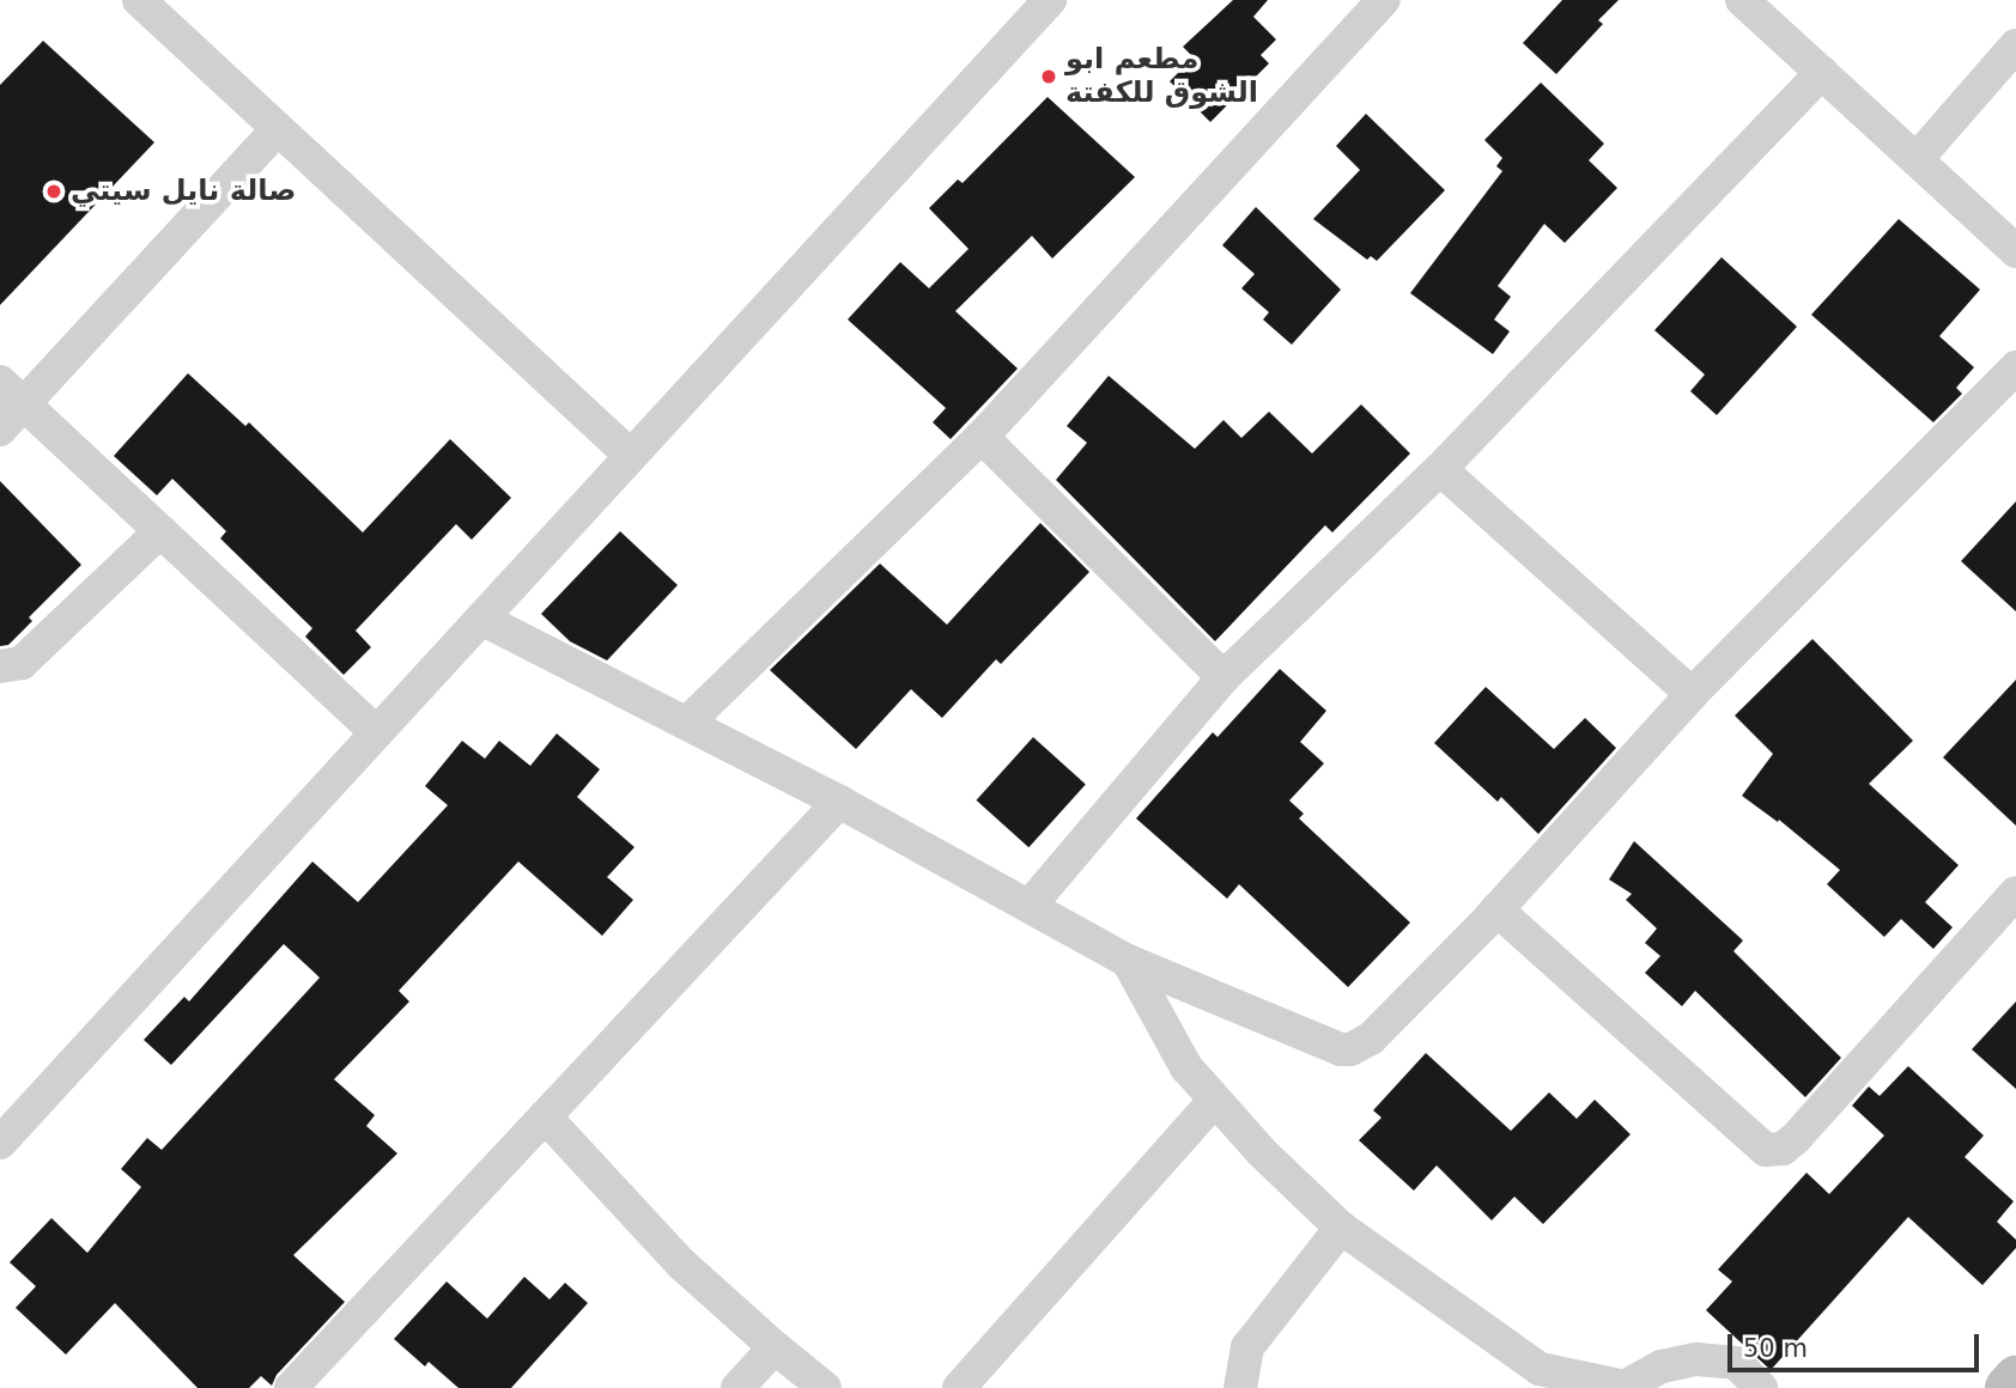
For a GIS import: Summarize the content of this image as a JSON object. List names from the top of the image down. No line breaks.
{"places":["مطعم ابو الشوق للكفتة","صالة نايل سيتي"],"scale_bar":"50 m"}
